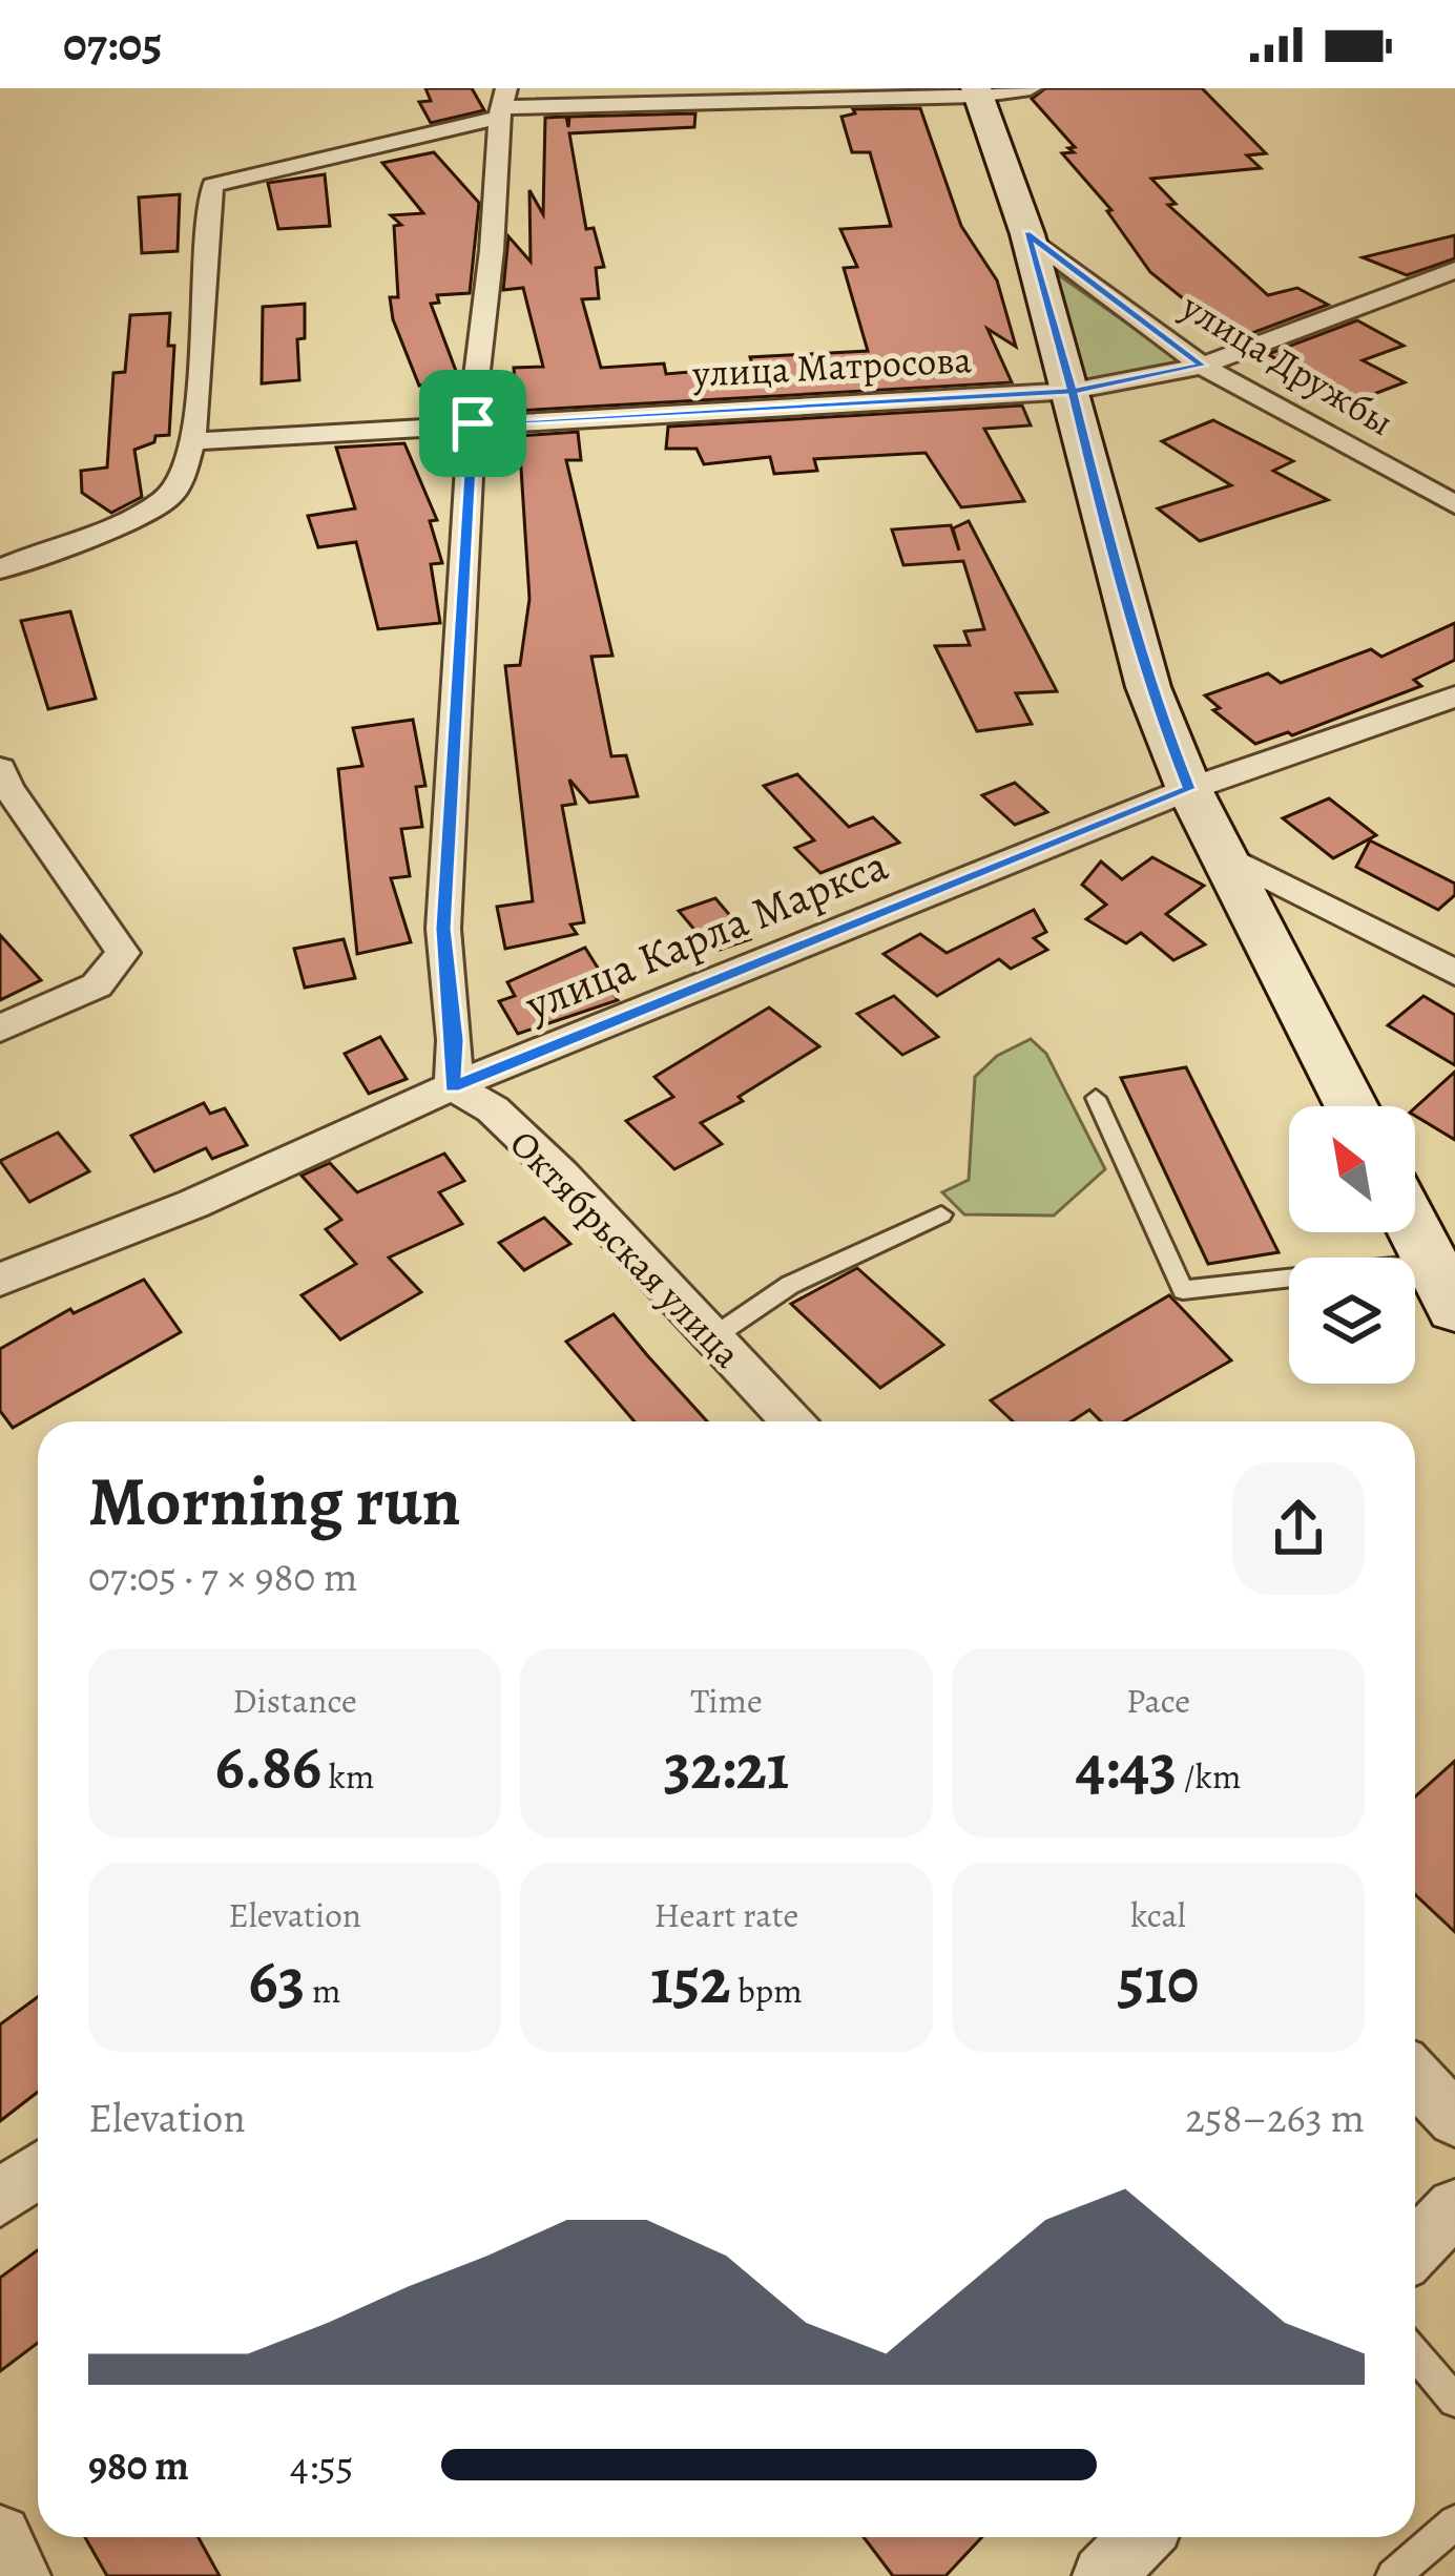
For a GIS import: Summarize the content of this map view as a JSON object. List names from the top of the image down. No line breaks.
{"streets":{"street":["улица Дружбы","улица Матросова","улица Карла Маркса","Октябрьская улица"]},"crossings":[["улица Дружбы","улица Матросова"],["улица Карла Маркса","Октябрьская улица"]],"north":"top left","page":{"status":"07:05","heading":["Morning run","07:05 · 7 × 980 m"],"stats":[["Distance","6.86 km"],["Time","32:21"],["Pace","4:43 /km"],["Elevation","63 m"],["Heart rate","152 bpm"],["kcal","510"]],"chart":["Elevation","258–263 m"],"list":[{"name":"980 m","note":"4:55"}]}}
